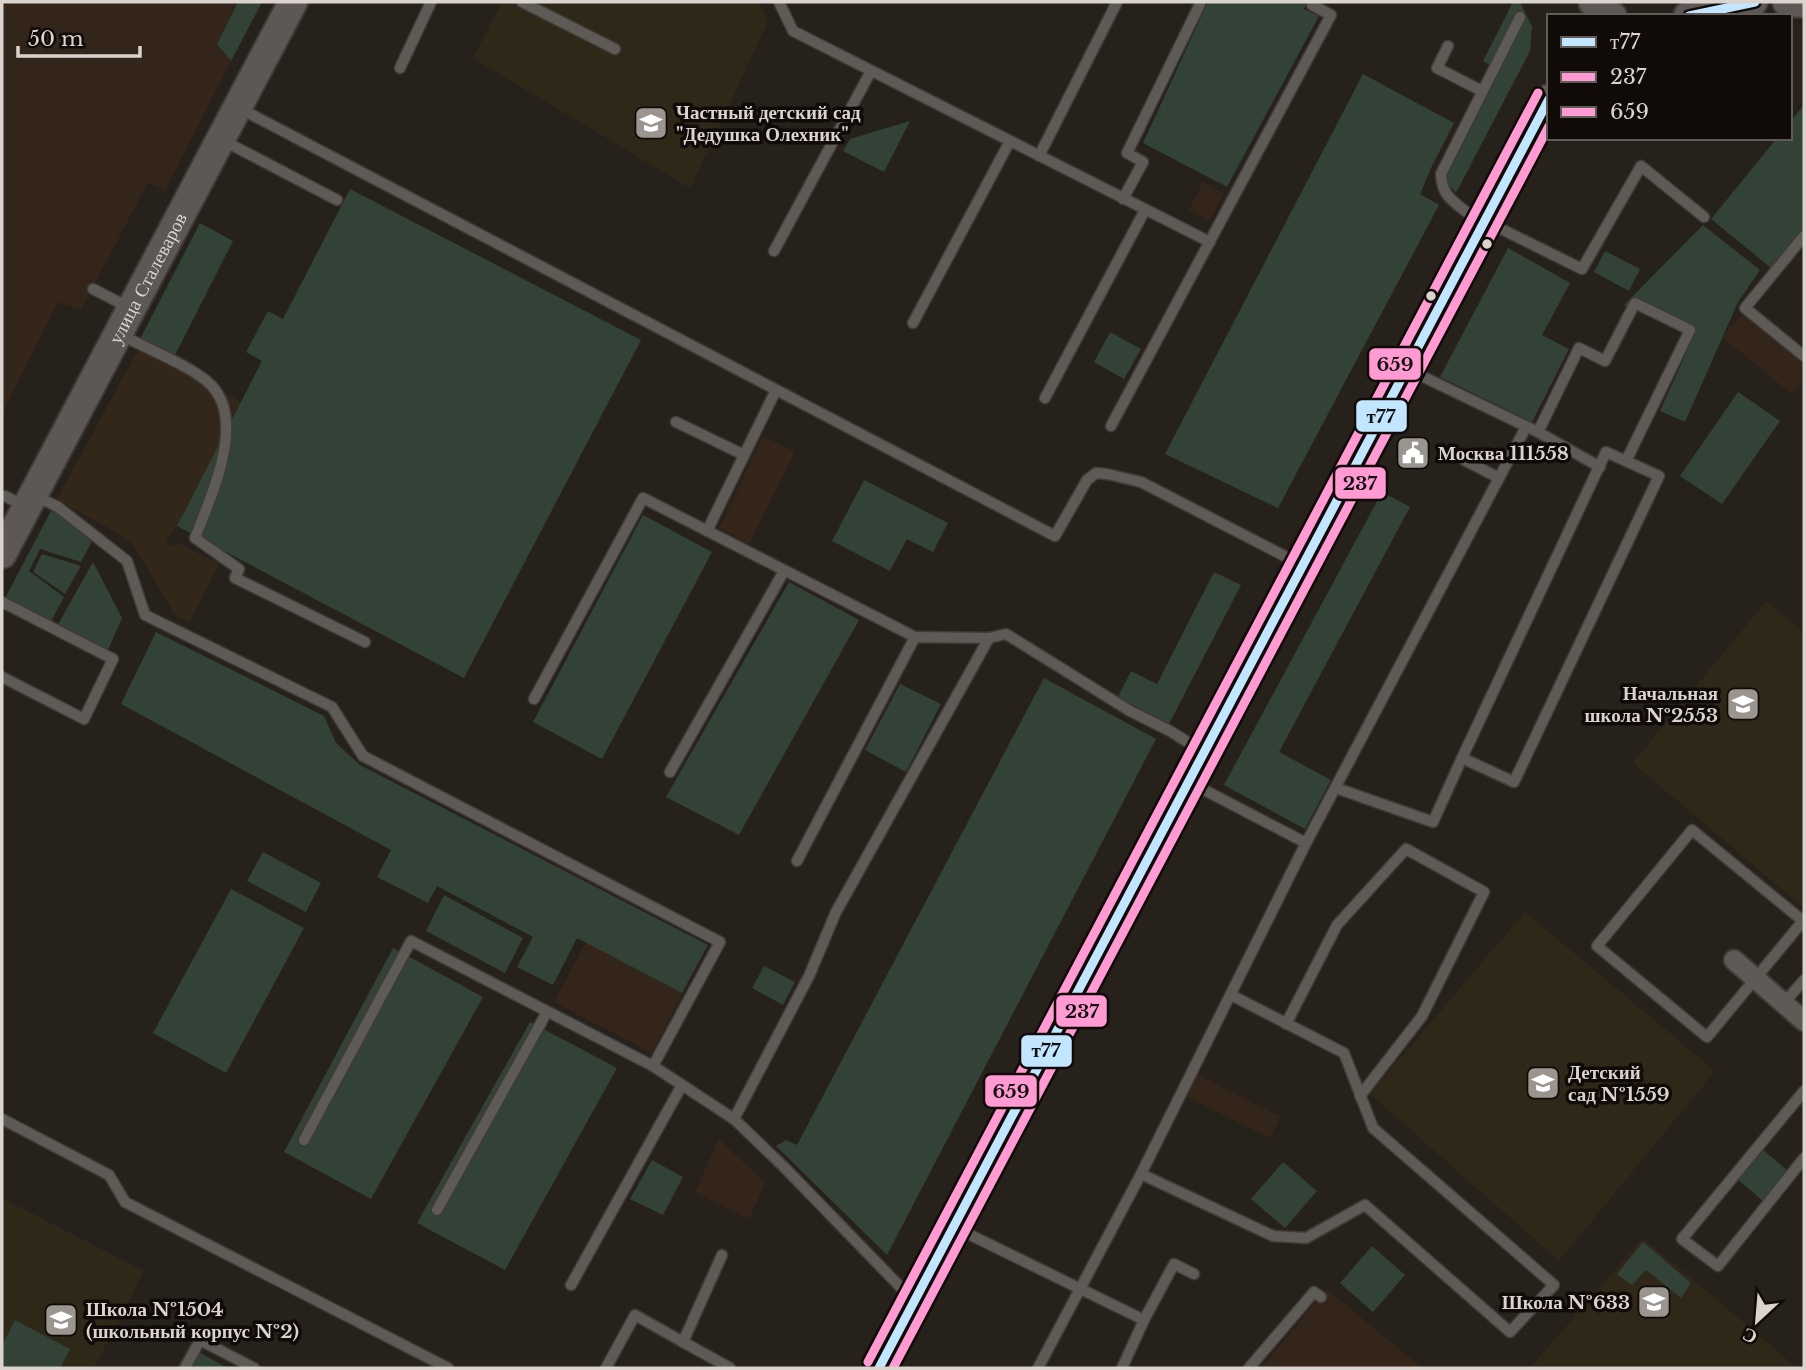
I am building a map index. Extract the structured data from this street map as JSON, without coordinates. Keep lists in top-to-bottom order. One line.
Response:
{"streets":{"street":["улица Сталеваров"]},"places":{"school or university":["Частный детский сад \"Дедушка Олехник\"","Начальная школа №2553","Детский сад №1559","Школа №633","Школа №1504 (школьный корпус №2)"],"public building":["Москва 111558"]},"lines":["transit line т77","transit line 659","transit line 237"],"legend":["т77","237","659"],"scale_bar":"50 m","north":"bottom left"}
